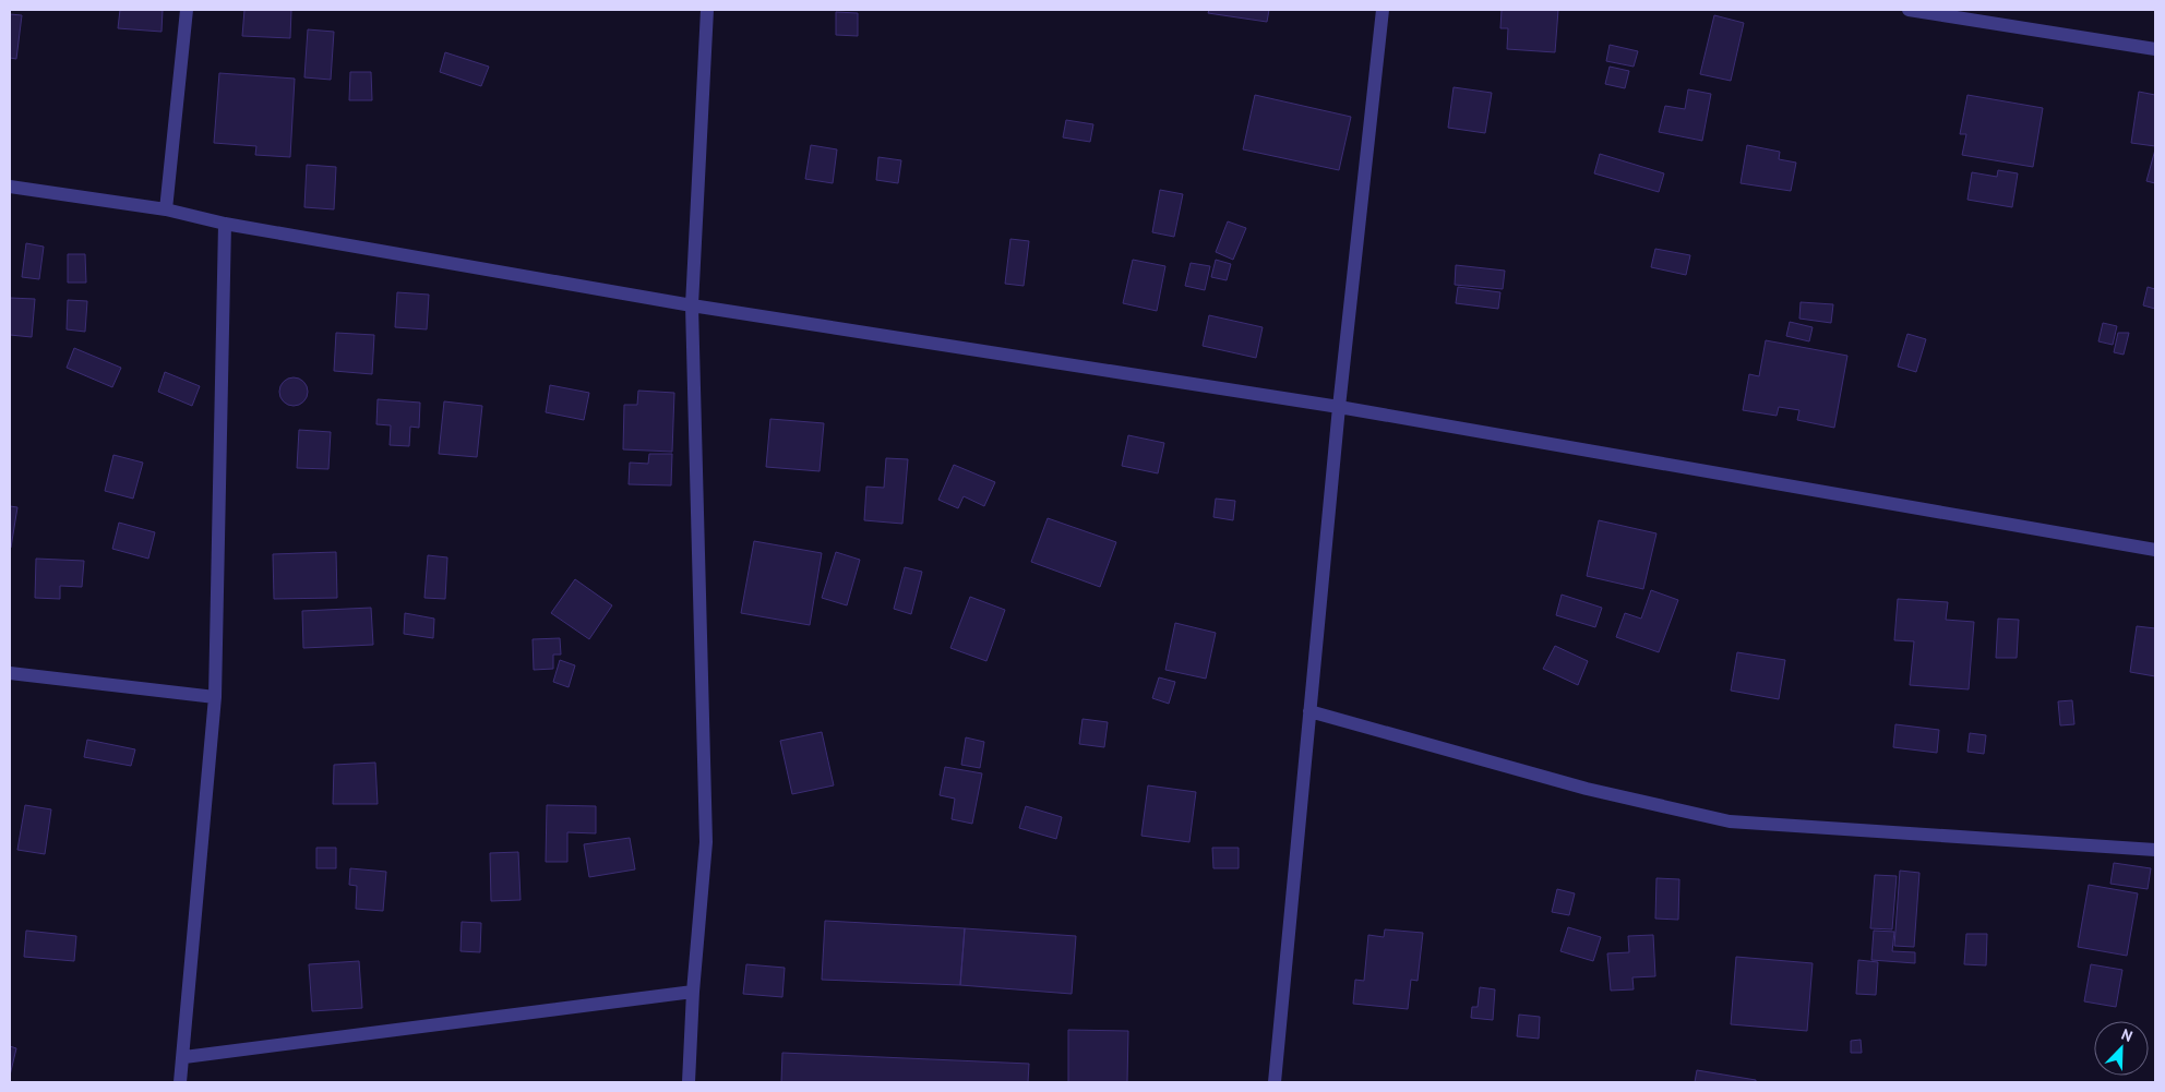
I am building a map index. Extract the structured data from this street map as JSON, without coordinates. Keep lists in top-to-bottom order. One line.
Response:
{"north":"top right"}
